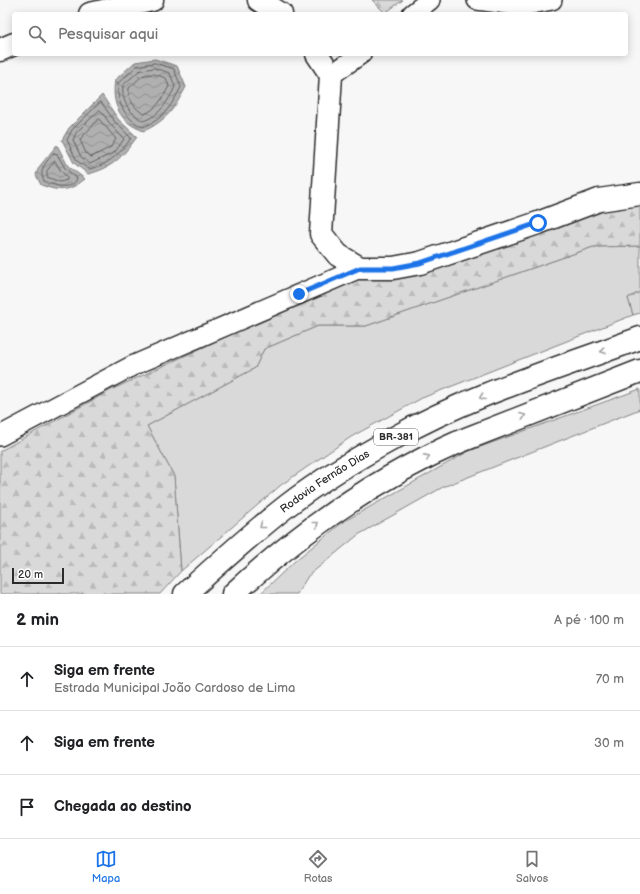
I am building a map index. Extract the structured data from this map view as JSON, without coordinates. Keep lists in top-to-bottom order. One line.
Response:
{"streets":{"main road":["BR-381","Rodovia Fernão Dias"]},"scale_bar":"20 m","page":{"search":"Pesquisar aqui","scale":"20 m","heading":["2 min","A pé · 100 m"],"list":[["Siga em frente","Estrada Municipal João Cardoso de Lima","70 m"],["Siga em frente","30 m"],"Chegada ao destino"],"nav":["Mapa","Rotas","Salvos"]}}
